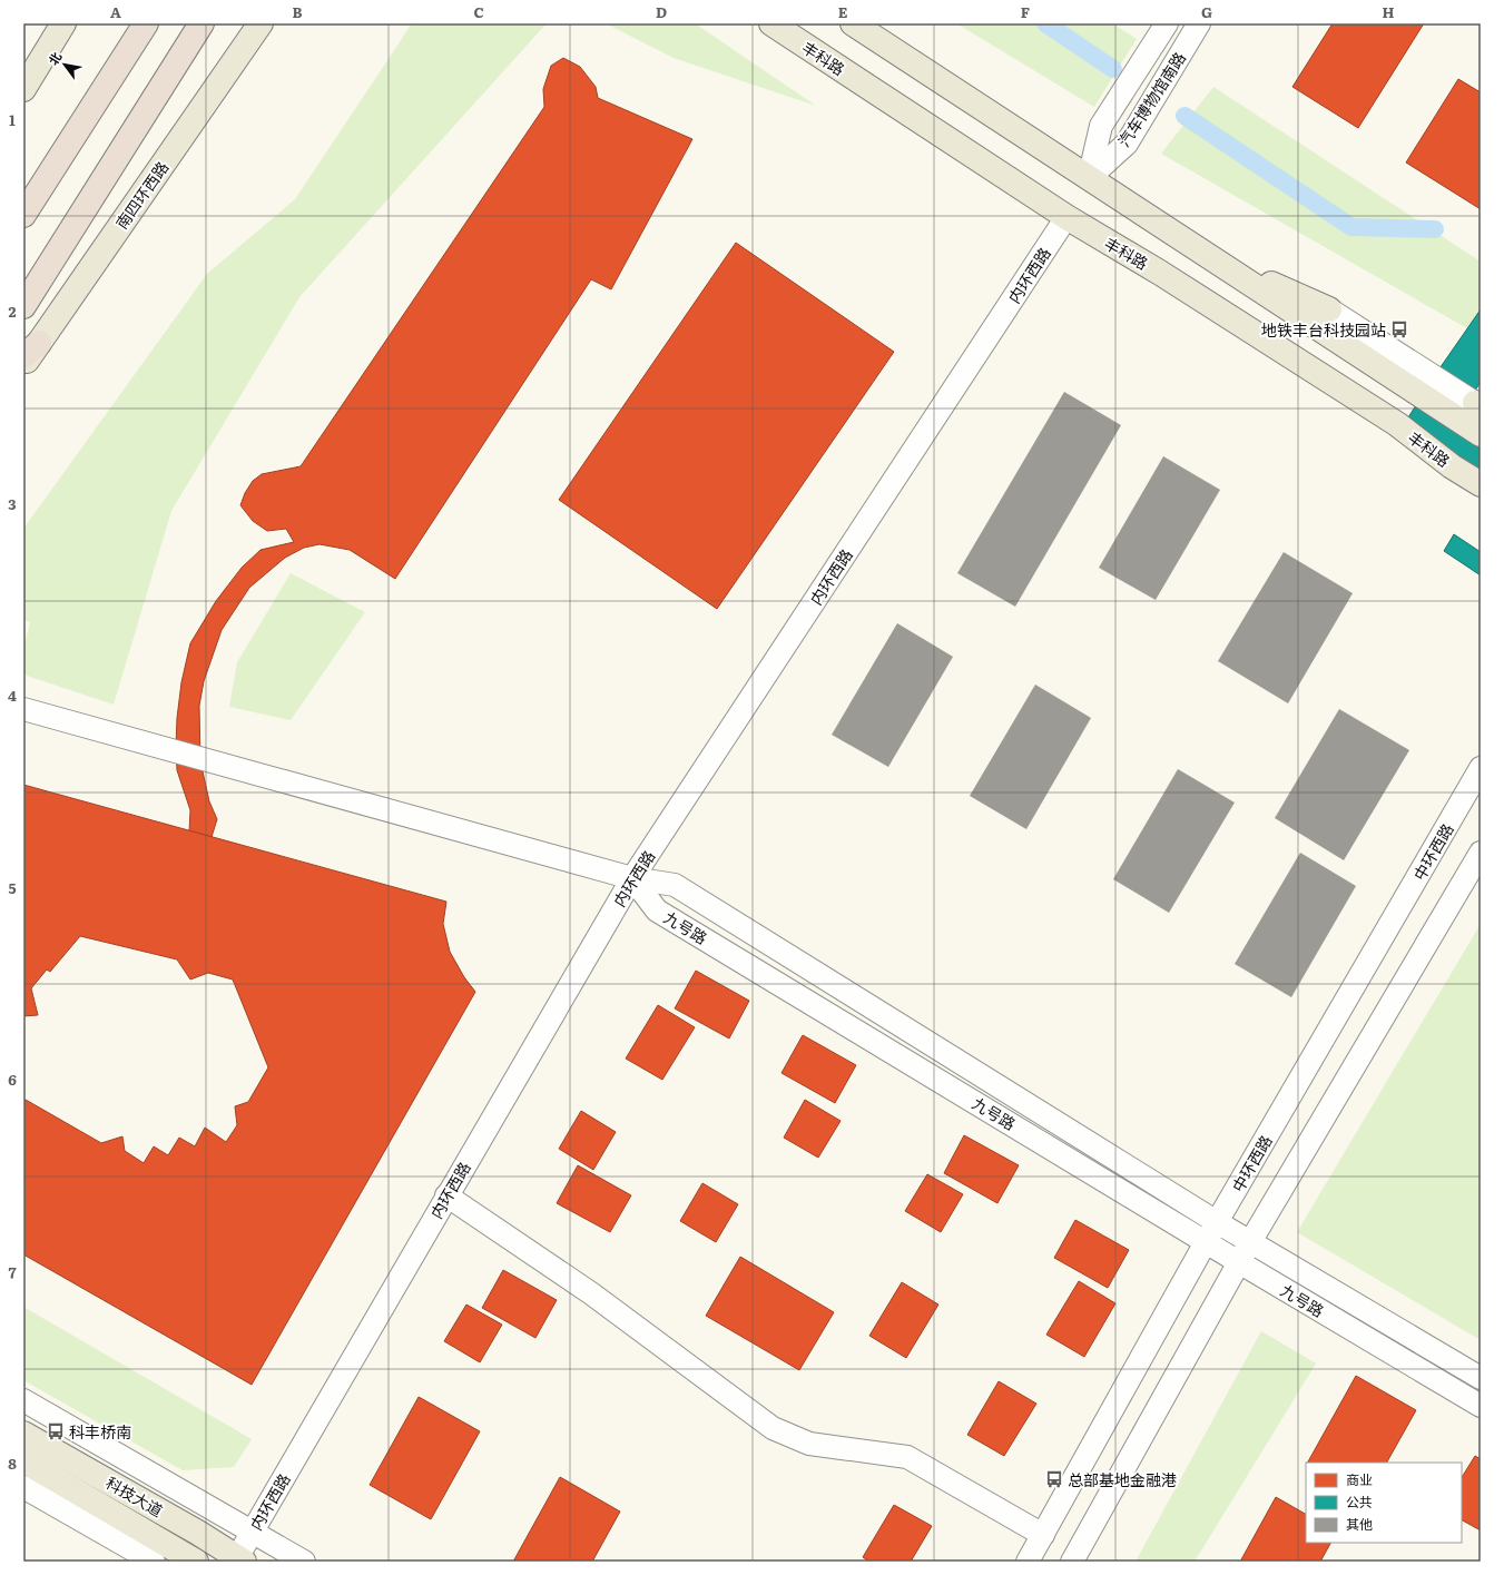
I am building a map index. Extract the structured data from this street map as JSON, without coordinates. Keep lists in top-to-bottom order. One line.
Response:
{"streets":{"main road":["丰科路","南四环西路","科技大道"],"street":["汽车博物馆南路","内环西路","中环西路","九号路"]},"crossings":[["丰科路","内环西路"],["内环西路","九号路"],["内环西路","科技大道"],["中环西路","九号路"]],"places":{"bus stop":["地铁丰台科技园站","科丰桥南","总部基地金融港"]},"legend":["商业","公共","其他"],"north":"top left","grid":{"columns":["A","B","C","D","E","F","G","H"],"rows":["1","2","3","4","5","6","7","8"]}}
